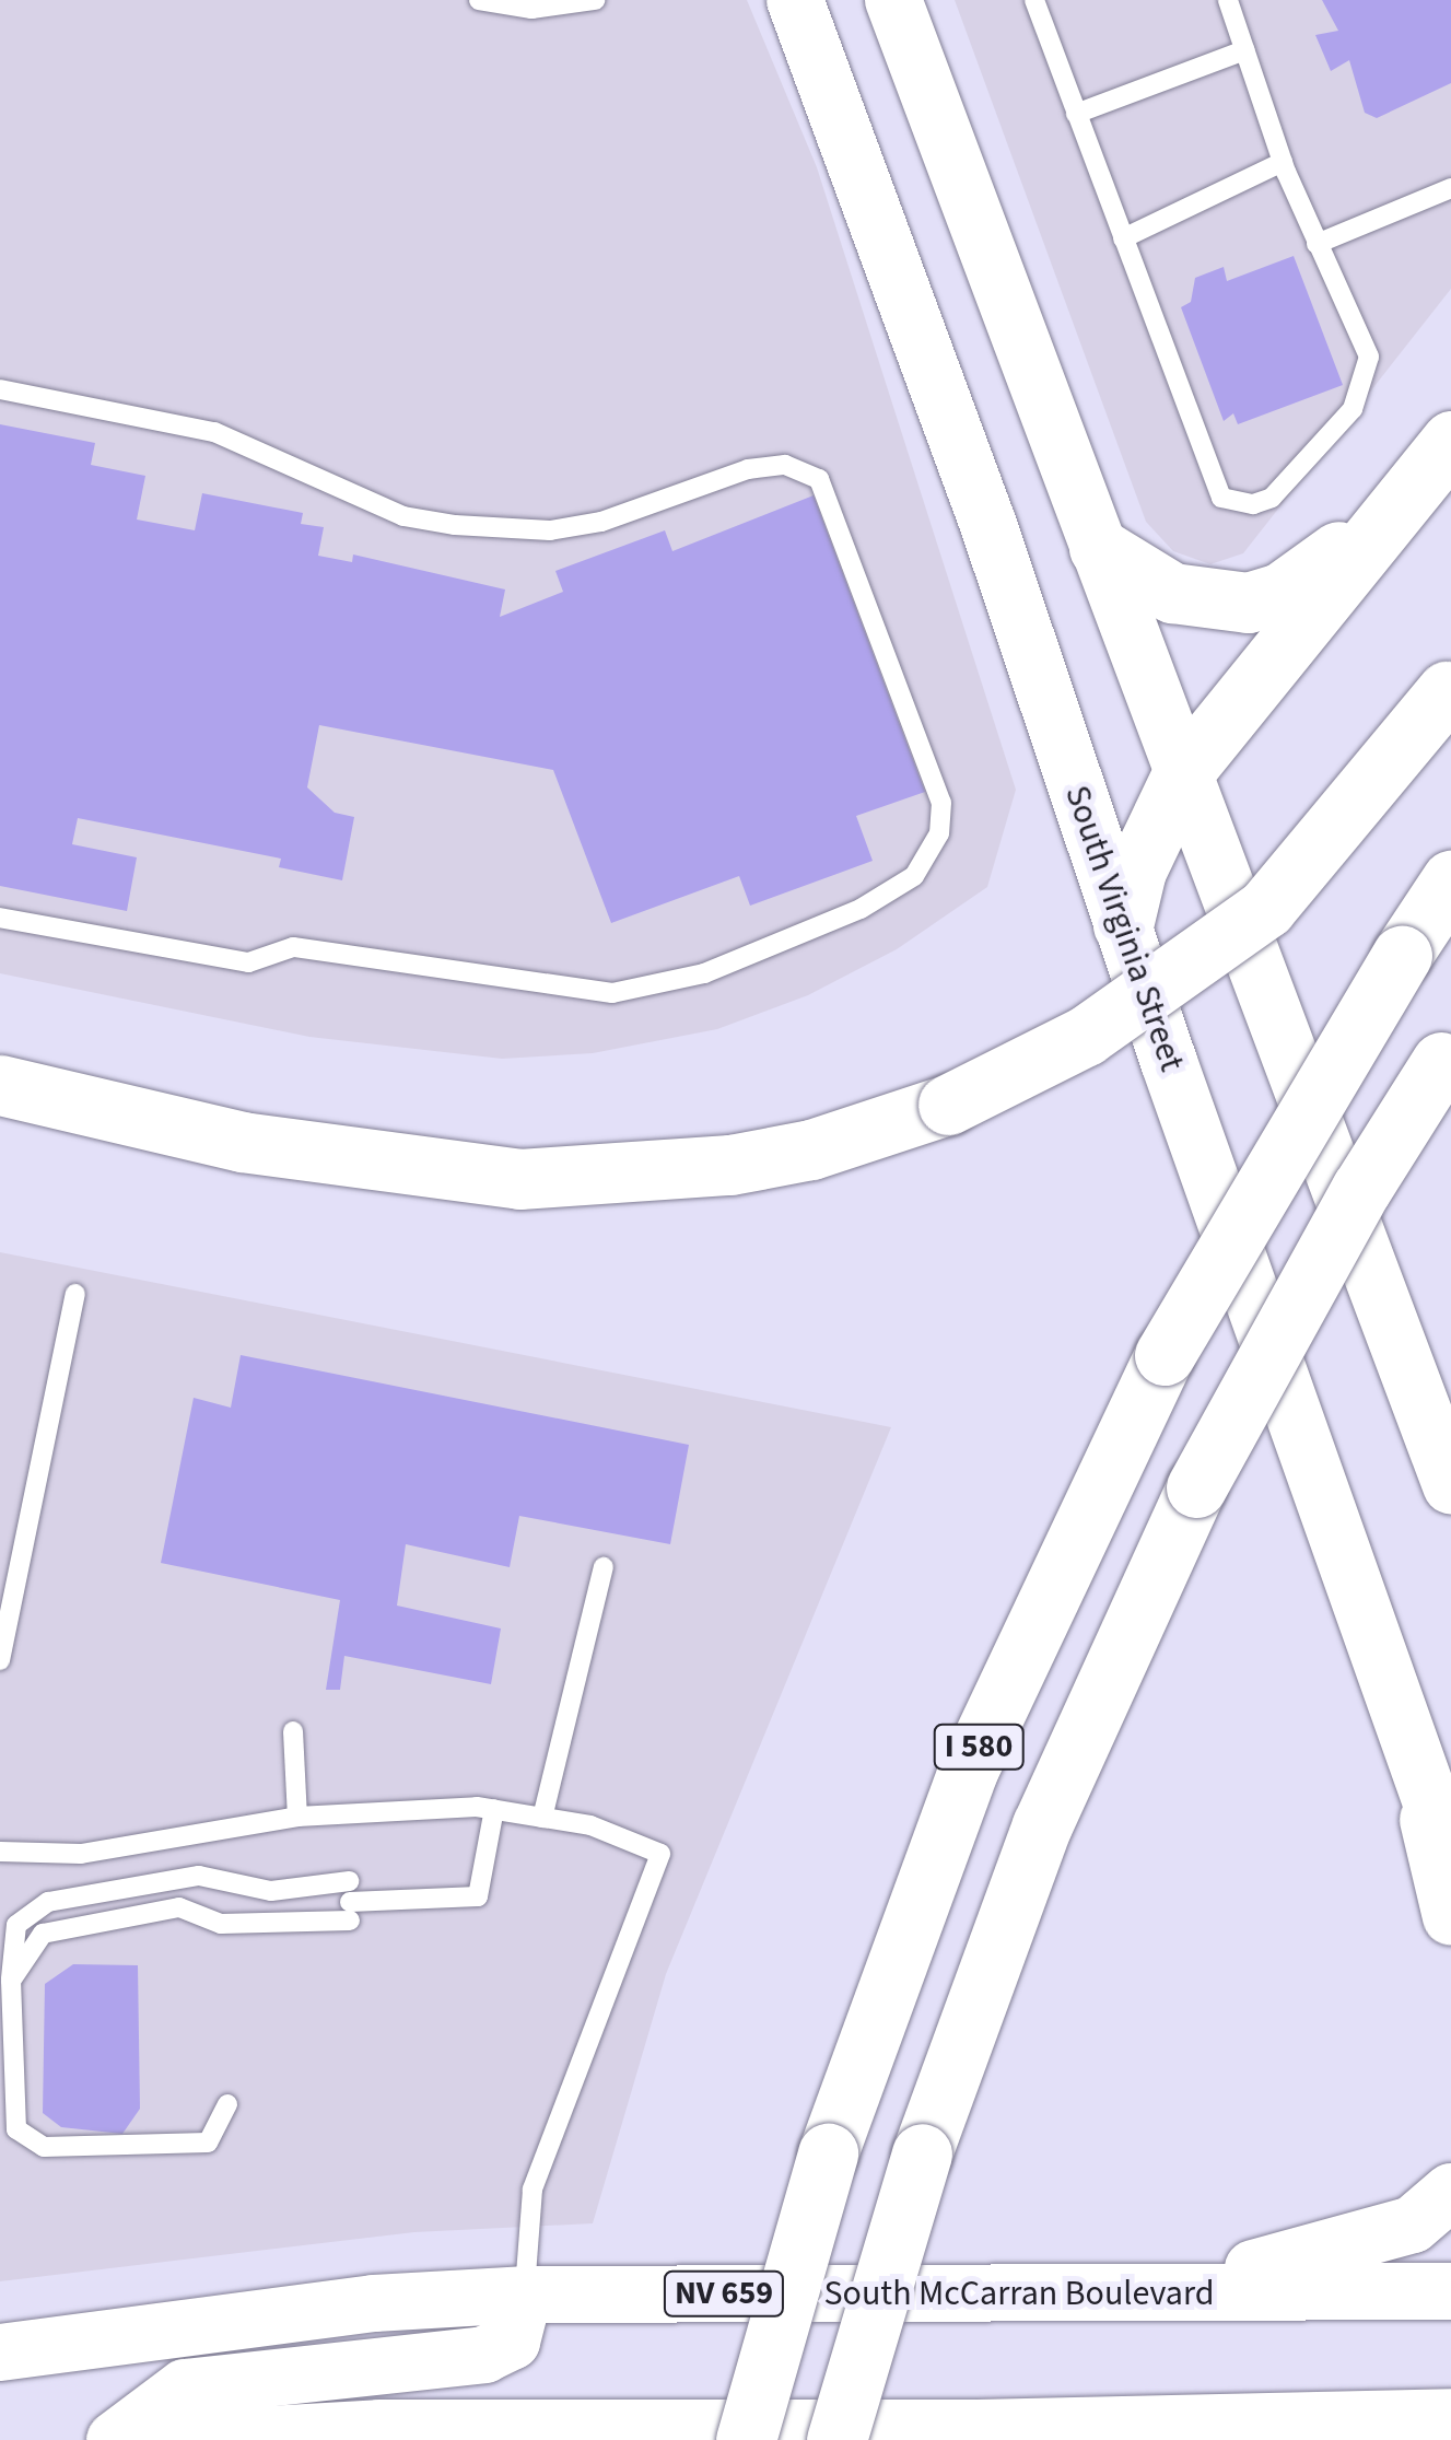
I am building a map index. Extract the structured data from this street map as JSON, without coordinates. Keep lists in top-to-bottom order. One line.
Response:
{"streets":{"highway":["I 580"],"main road":["South Virginia Street","NV 659","South McCarran Boulevard"]}}
